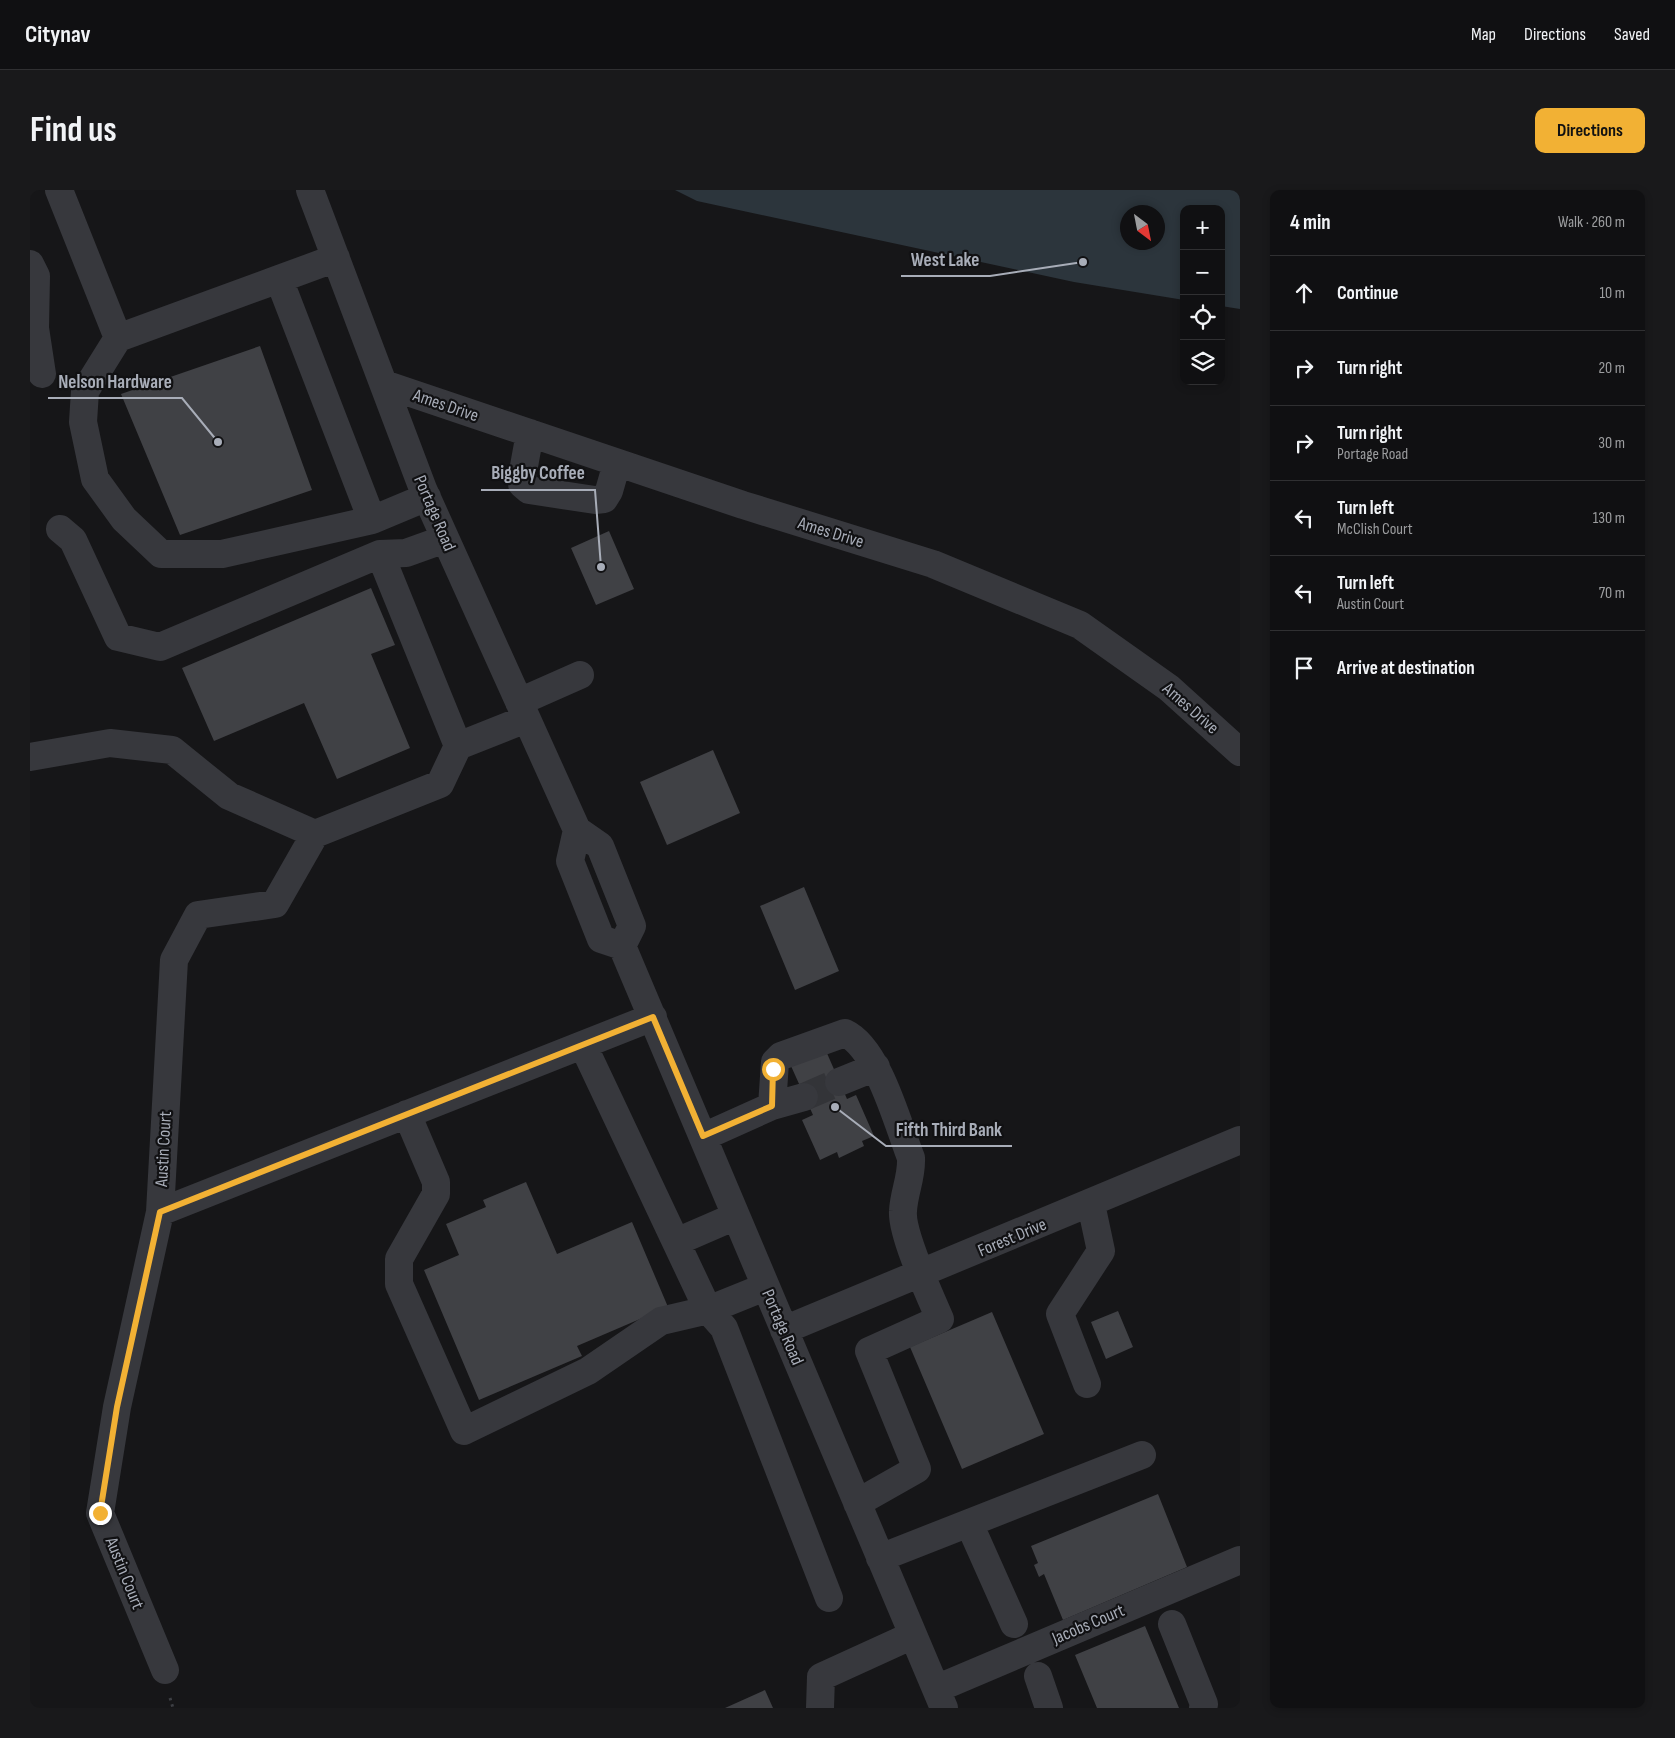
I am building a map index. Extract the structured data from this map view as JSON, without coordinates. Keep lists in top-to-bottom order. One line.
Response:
{"streets":{"street":["Ames Drive","Portage Road","Austin Court","Forest Drive","Jacobs Court"]},"crossings":[["Ames Drive","Portage Road"],["Portage Road","Forest Drive"],["Portage Road","Jacobs Court"]],"places":["West Lake","Nelson Hardware","Biggby Coffee","Fifth Third Bank"],"north":"bottom right","page":{"header":"Citynav","nav":["Map","Directions","Saved"],"buttons":"Directions","title":"Find us","heading":["4 min","Walk · 260 m"],"map_buttons":["+","−"],"list":[["Continue","10 m"],["Turn right","20 m"],["Turn right","Portage Road","30 m"],["Turn left","McClish Court","130 m"],["Turn left","Austin Court","70 m"],"Arrive at destination"]}}
